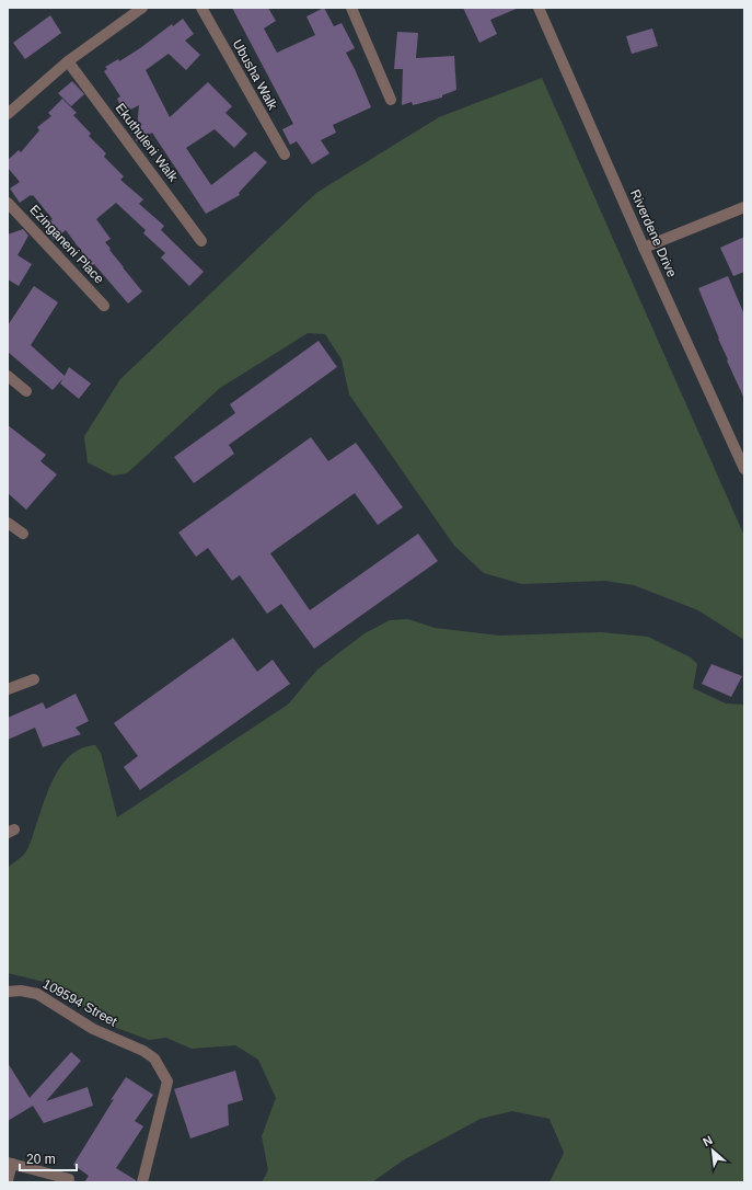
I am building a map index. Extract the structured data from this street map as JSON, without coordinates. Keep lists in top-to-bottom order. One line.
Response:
{"streets":{"street":["Ubusha Walk","Ekuthuleni Walk","Riverdene Drive","Ezinganeni Place","109594 Street"]},"scale_bar":"20 m","north":"top left"}
